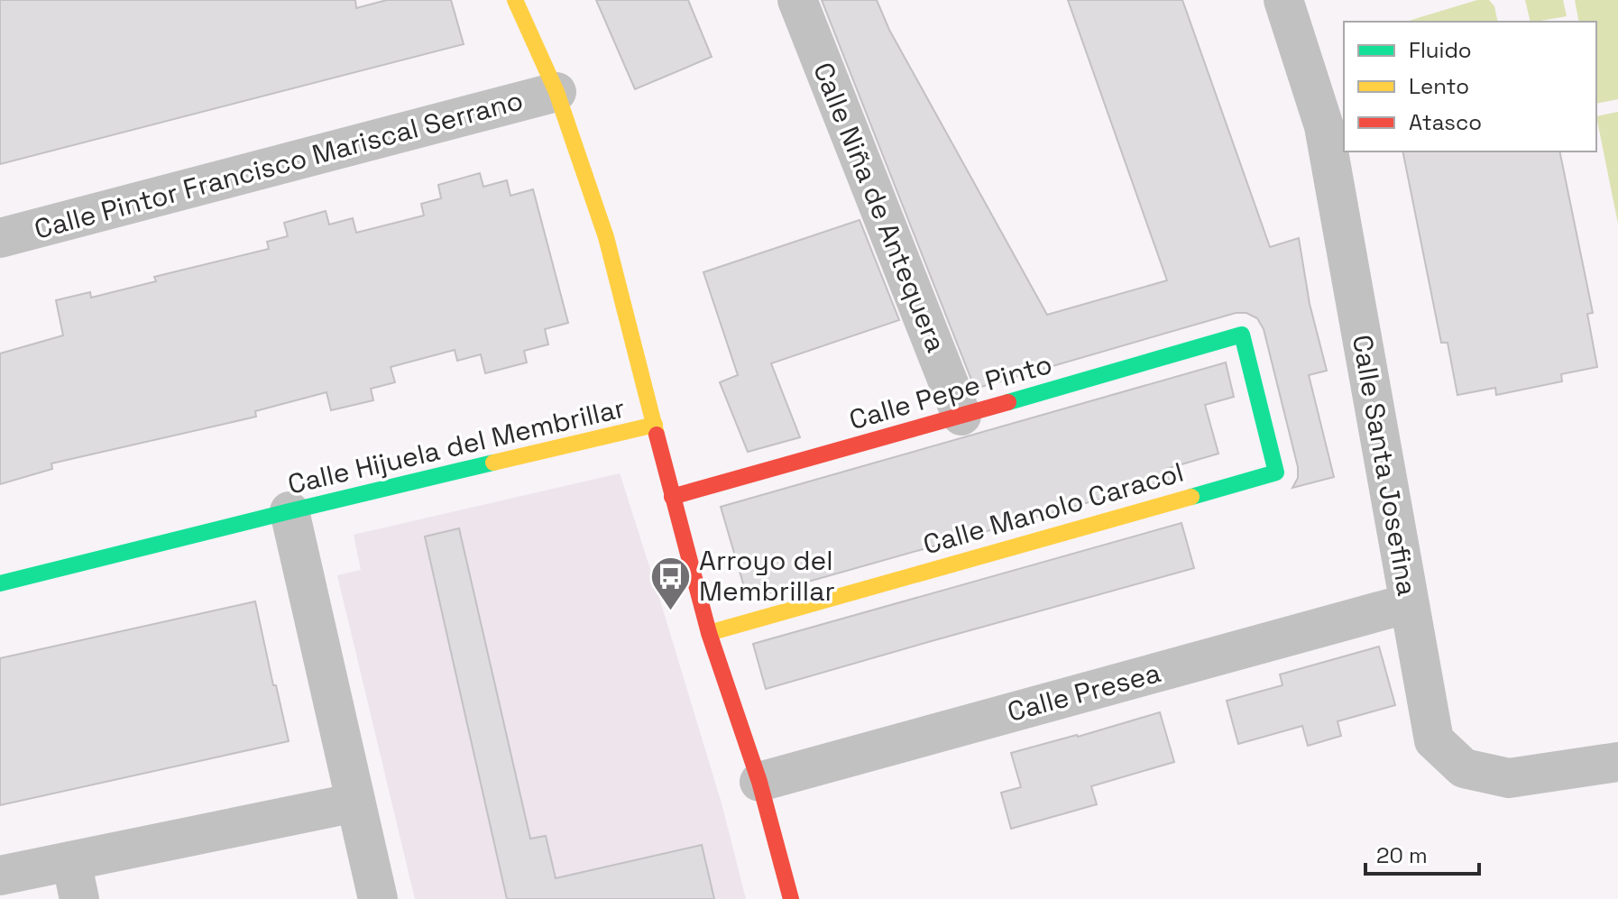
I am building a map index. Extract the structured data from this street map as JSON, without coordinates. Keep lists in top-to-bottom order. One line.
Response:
{"streets":{"street":["Calle Pintor Francisco Mariscal Serrano","Calle Niña de Antequera","Calle Pepe Pinto","Calle Hijuela del Membrillar","Calle Santa Josefina","Calle Manolo Caracol","Calle Presea"]},"crossings":[["Calle Niña de Antequera","Calle Pepe Pinto"],["Calle Pepe Pinto","Calle Hijuela del Membrillar"],["Calle Pepe Pinto","Calle Manolo Caracol"],["Calle Hijuela del Membrillar","Calle Manolo Caracol"],["Calle Hijuela del Membrillar","Calle Presea"],["Calle Santa Josefina","Calle Presea"]],"places":{"bus stop":["Arroyo del Membrillar"]},"legend":["Fluido","Lento","Atasco"],"scale_bar":"20 m"}
